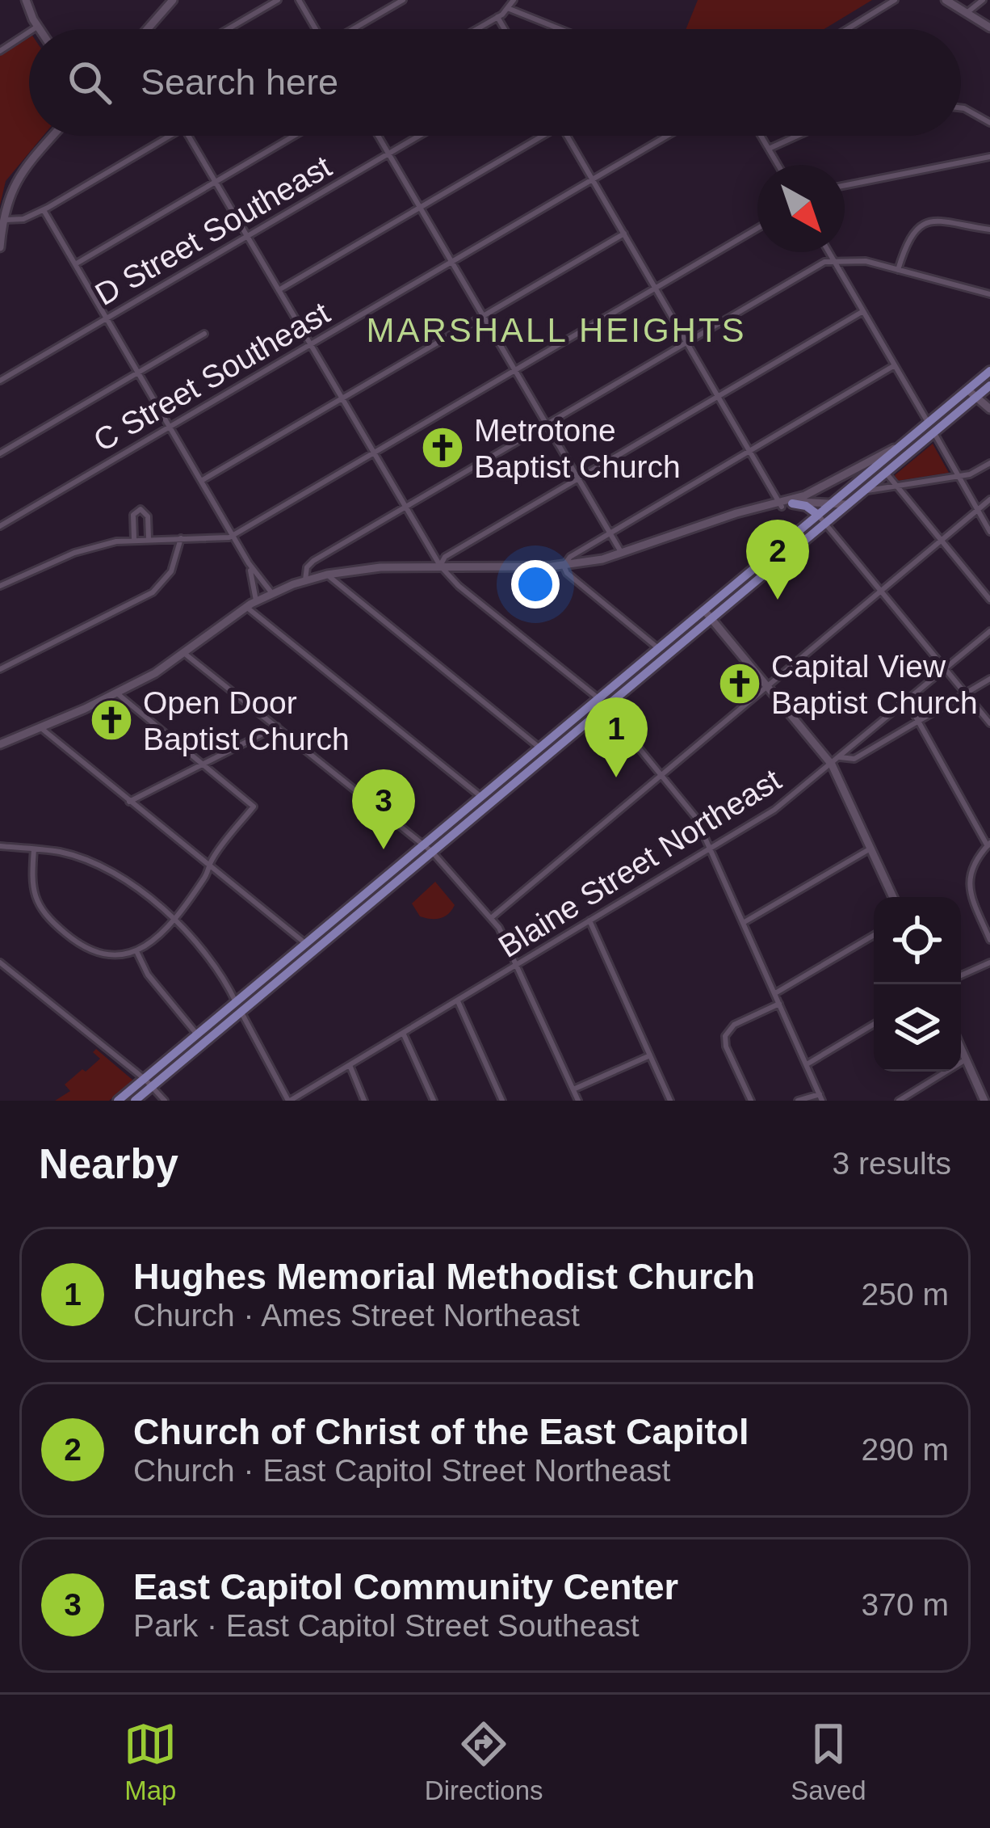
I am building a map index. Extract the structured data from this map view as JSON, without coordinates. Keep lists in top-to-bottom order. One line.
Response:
{"streets":{"street":["D Street Southeast","C Street Southeast","Blaine Street Northeast"]},"districts":["MARSHALL HEIGHTS"],"places":{"church":["Metrotone Baptist Church","Capital View Baptist Church","Open Door Baptist Church"]},"north":"bottom right","page":{"search":"Search here","pins":["2","1","3"],"heading":["Nearby","3 results"],"list":[{"mark":"1","name":"Hughes Memorial Methodist Church","note":"Church · Ames Street Northeast","value":"250 m"},{"mark":"2","name":"Church of Christ of the East Capitol","note":"Church · East Capitol Street Northeast","value":"290 m"},{"mark":"3","name":"East Capitol Community Center","note":"Park · East Capitol Street Southeast","value":"370 m"}],"nav":["Map","Directions","Saved"]}}
